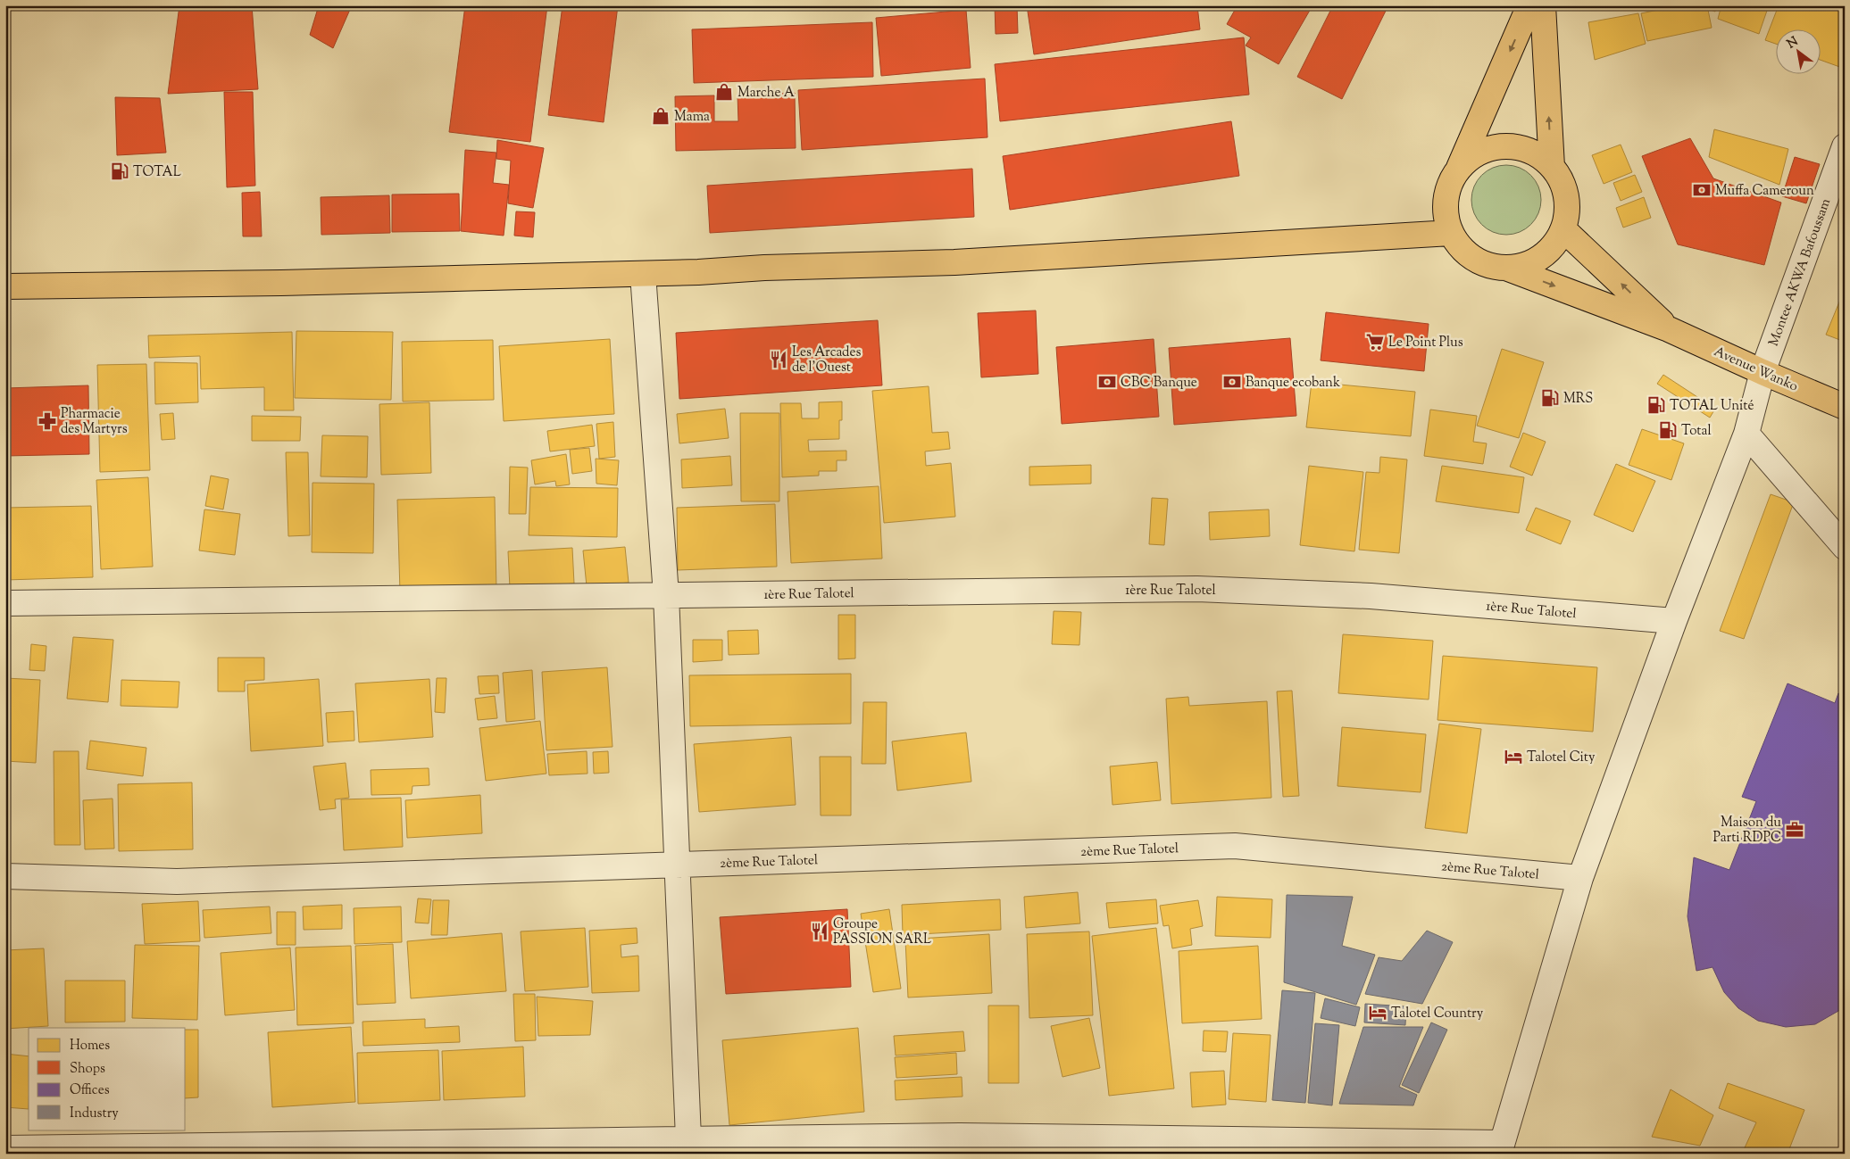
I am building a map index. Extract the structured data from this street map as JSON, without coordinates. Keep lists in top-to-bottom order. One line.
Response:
{"streets":{"highway":["Avenue Wanko"],"street":["Montee AKWA Bafoussam","1ère Rue Talotel","2ème Rue Talotel"]},"crossings":[["Montee AKWA Bafoussam","Avenue Wanko"],["Montee AKWA Bafoussam","1ère Rue Talotel"],["Montee AKWA Bafoussam","2ème Rue Talotel"]],"places":{"shop":["Marche A","Mama"],"fuel station":["TOTAL","MRS","TOTAL Unité","Total"],"bank":["Muffa Cameroun","CBC Banque","Banque ecobank"],"supermarket":["Le Point Plus"],"restaurant":["Les Arcades de l'Ouest","Groupe PASSION SARL"],"pharmacy":["Pharmacie des Martyrs"],"hotel":["Talotel City","Talotel Country"],"office":["Maison du Parti RDPC"]},"legend":["Homes","Shops","Offices","Industry"],"north":"top left"}
